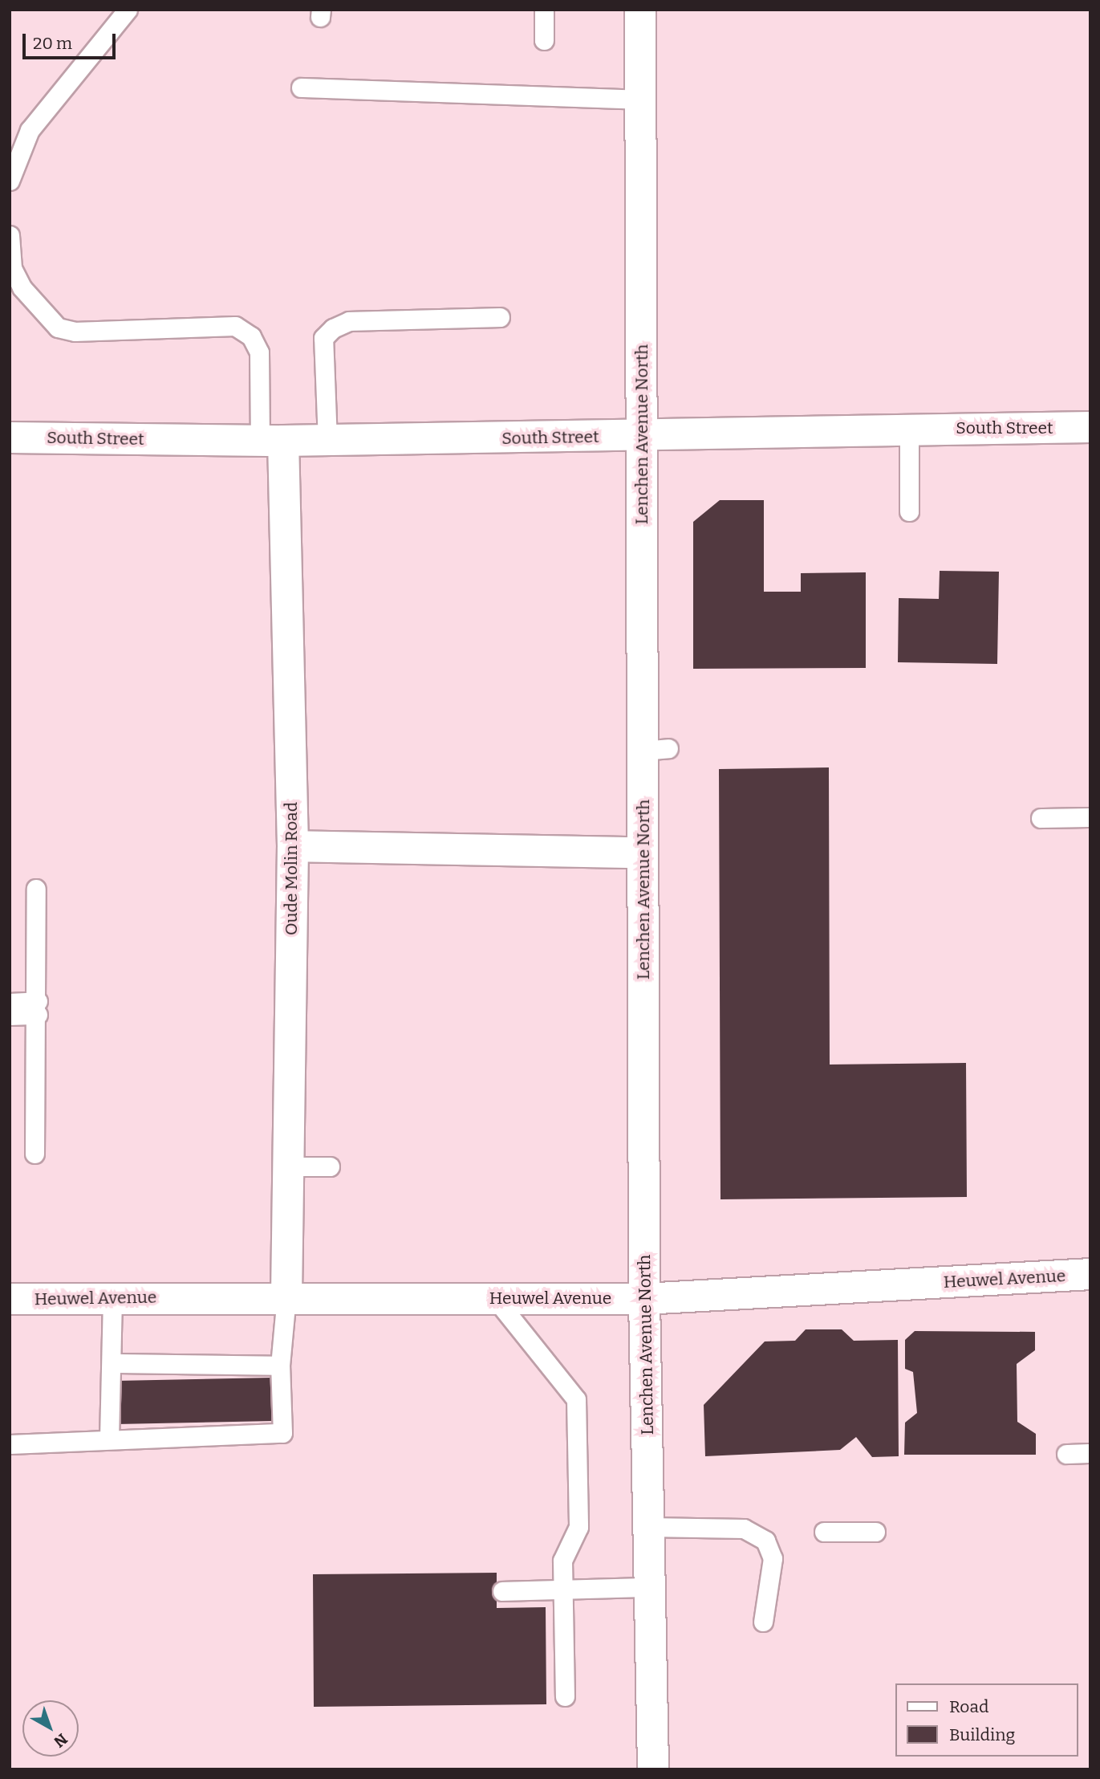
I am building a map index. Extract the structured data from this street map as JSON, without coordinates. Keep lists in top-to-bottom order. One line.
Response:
{"streets":{"street":["South Street","Lenchen Avenue North","Oude Molin Road","Heuwel Avenue"]},"crossings":[["South Street","Lenchen Avenue North"],["South Street","Oude Molin Road"],["Lenchen Avenue North","Heuwel Avenue"],["Oude Molin Road","Heuwel Avenue"]],"legend":["Road","Building"],"scale_bar":"20 m","north":"bottom right"}
